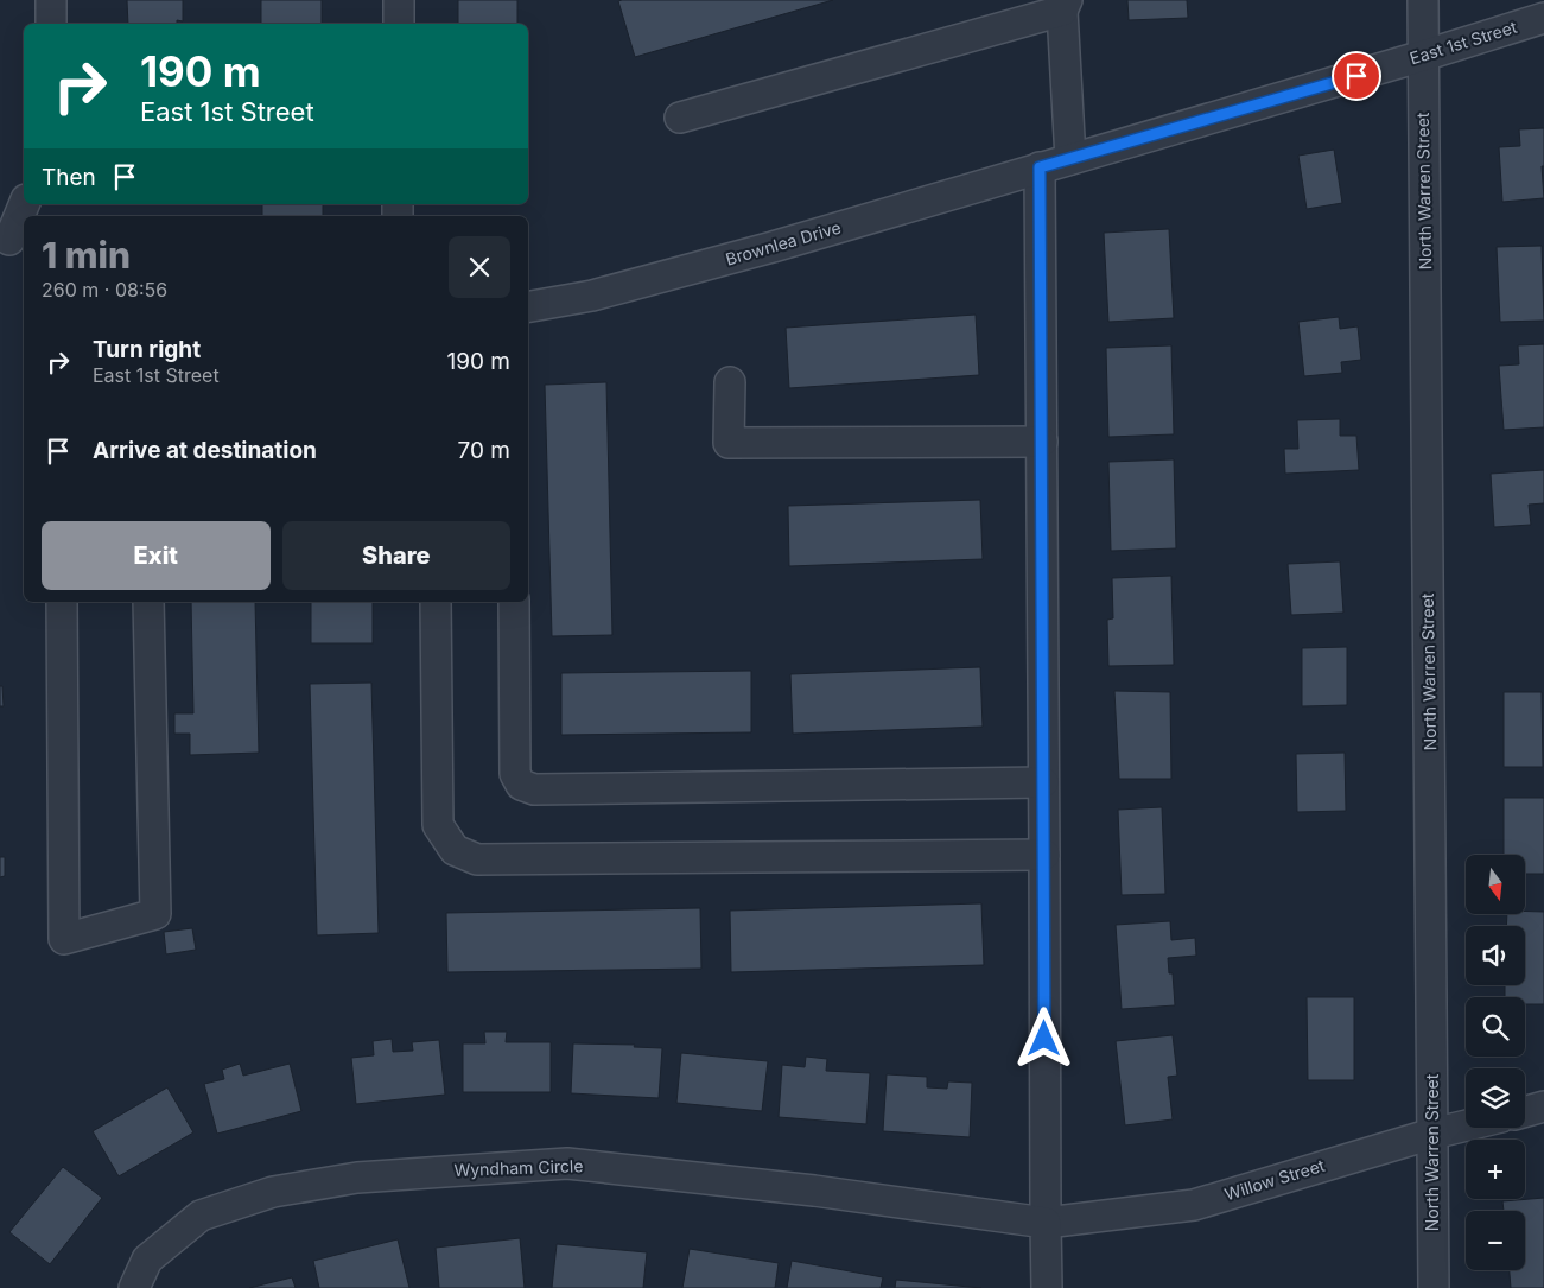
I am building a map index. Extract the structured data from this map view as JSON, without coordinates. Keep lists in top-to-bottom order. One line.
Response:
{"streets":{"street":["East 1st Street","North Warren Street","Brownlea Drive","Wyndham Circle","Willow Street"]},"crossings":[["East 1st Street","North Warren Street"],["East 1st Street","Brownlea Drive"],["North Warren Street","Willow Street"],["Wyndham Circle","Willow Street"]],"north":"bottom","page":{"turn":["190 m","East 1st Street"],"then":"Then","heading":["1 min","260 m · 08:56"],"list":[{"name":"Turn right","note":"East 1st Street","value":"190 m"},{"name":"Arrive at destination","value":"70 m"}],"buttons":["Exit","Share"],"map_buttons":["+","−"]}}
